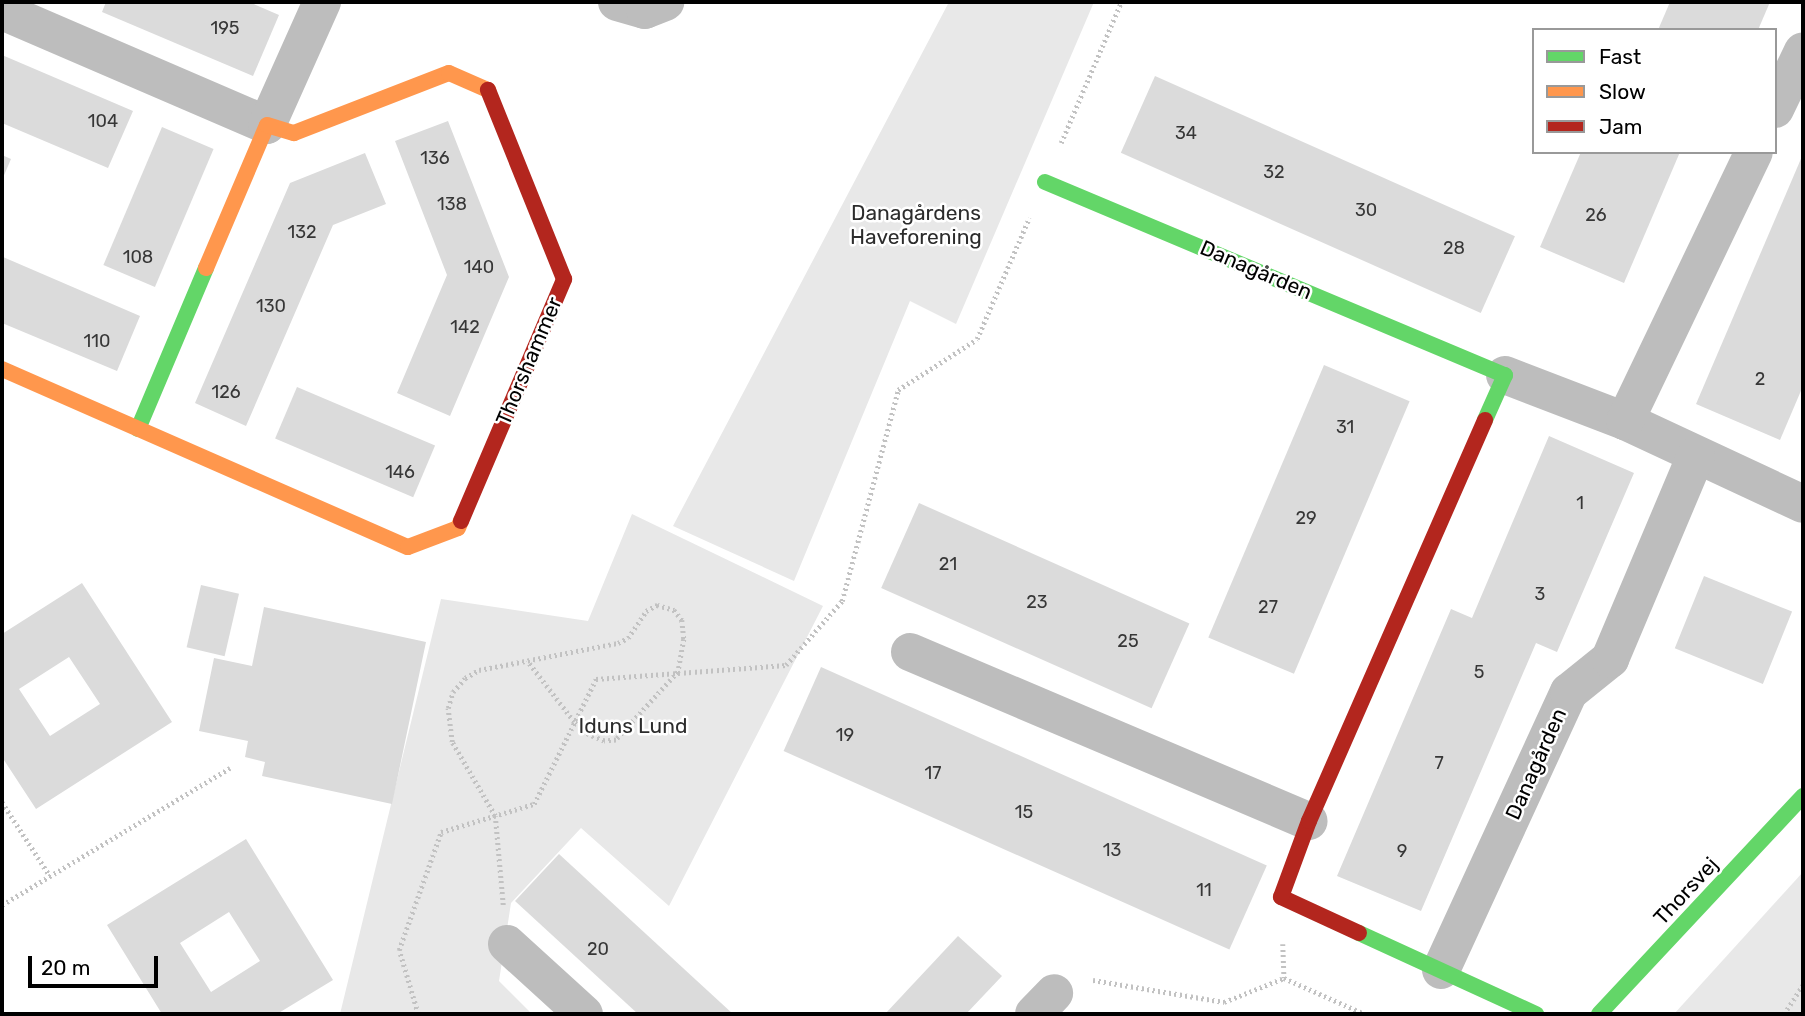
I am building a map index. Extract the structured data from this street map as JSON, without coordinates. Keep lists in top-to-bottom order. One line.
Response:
{"streets":{"street":["Danagården","Thorshammer","Thorsvej"]},"parks":["Danagårdens Haveforening","Iduns Lund"],"house_numbers":["195","104","34","136","32","138","30","26","132","28","108","140","130","142","110","2","126","31","146","1","29","21","3","23","27","25","5","19","7","17","15","13","9","11","20"],"legend":["Fast","Slow","Jam"],"scale_bar":"20 m"}
